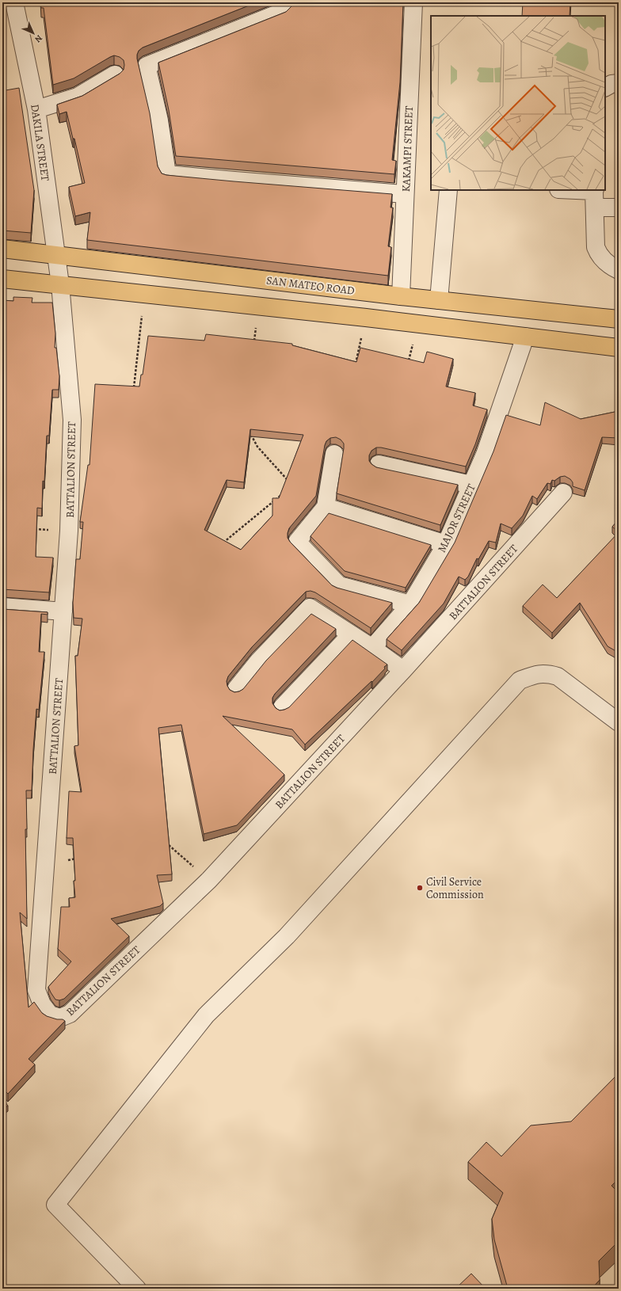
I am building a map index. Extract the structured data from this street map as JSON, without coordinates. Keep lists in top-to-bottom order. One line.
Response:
{"streets":{"main road":["SAN MATEO ROAD"],"street":["DAKILA STREET","KAKAMPI STREET","BATTALION STREET","MAJOR STREET"]},"crossings":[["DAKILA STREET","SAN MATEO ROAD"],["DAKILA STREET","BATTALION STREET"],["KAKAMPI STREET","SAN MATEO ROAD"]],"places":["Civil Service Commission"],"north":"bottom right"}
